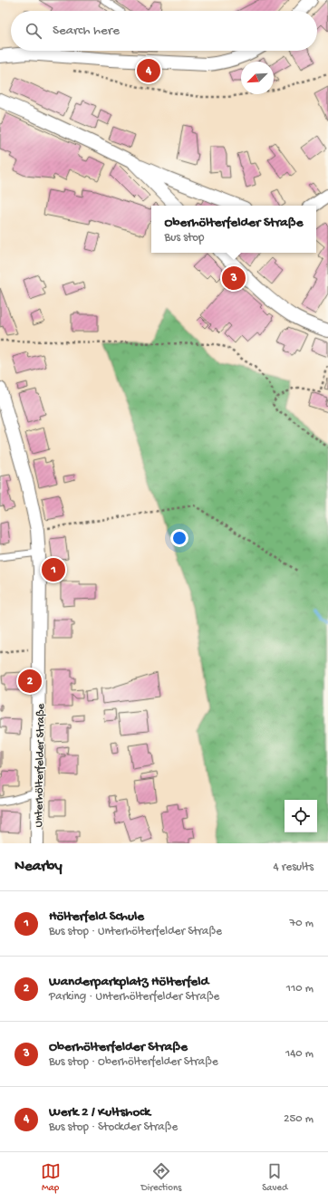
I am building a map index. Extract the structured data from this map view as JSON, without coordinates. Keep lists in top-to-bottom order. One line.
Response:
{"streets":{"street":["Unterhölterfelder Straße"]},"north":"bottom left","page":{"search":"Search here","pins":["4","3","1","2"],"popup":["Oberhölterfelder Straße","Bus stop"],"heading":["Nearby","4 results"],"list":[{"mark":"1","name":"Hölterfeld Schule","note":"Bus stop · Unterhölterfelder Straße","value":"70 m"},{"mark":"2","name":"Wanderparkplatz Hölterfeld","note":"Parking · Unterhölterfelder Straße","value":"110 m"},{"mark":"3","name":"Oberhölterfelder Straße","note":"Bus stop · Oberhölterfelder Straße","value":"140 m"},{"mark":"4","name":"Werk 2 / Kultshock","note":"Bus stop · Stockder Straße","value":"250 m"}],"nav":["Map","Directions","Saved"]}}
